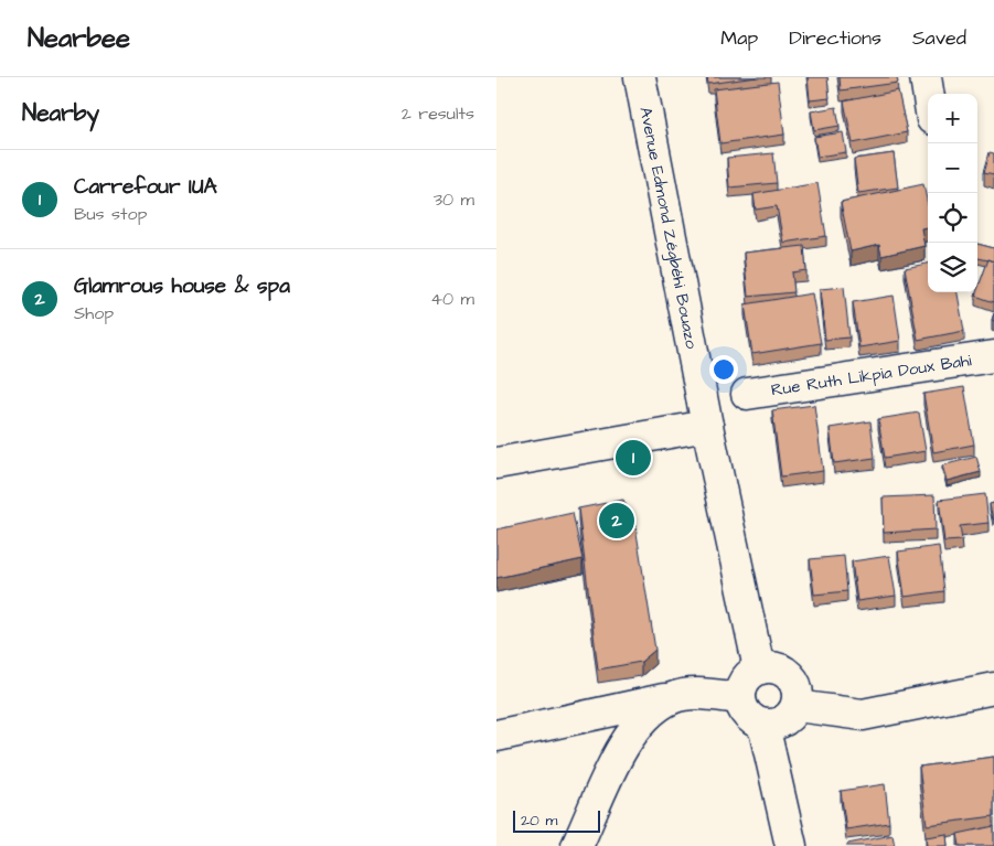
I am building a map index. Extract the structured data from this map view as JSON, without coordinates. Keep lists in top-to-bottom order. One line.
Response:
{"streets":{"street":["Avenue Edmond Zégbéhi Bouazo","Rue Ruth Likpia Doux Bahi"]},"scale_bar":"20 m","page":{"header":"Nearbee","nav":["Map","Directions","Saved"],"heading":["Nearby","2 results"],"map_buttons":["+","−"],"list":[{"mark":"1","name":"Carrefour IUA","note":"Bus stop","value":"30 m"},{"mark":"2","name":"Glamrous house & spa","note":"Shop","value":"40 m"}],"pins":["1","2"],"scale":"20 m"}}
